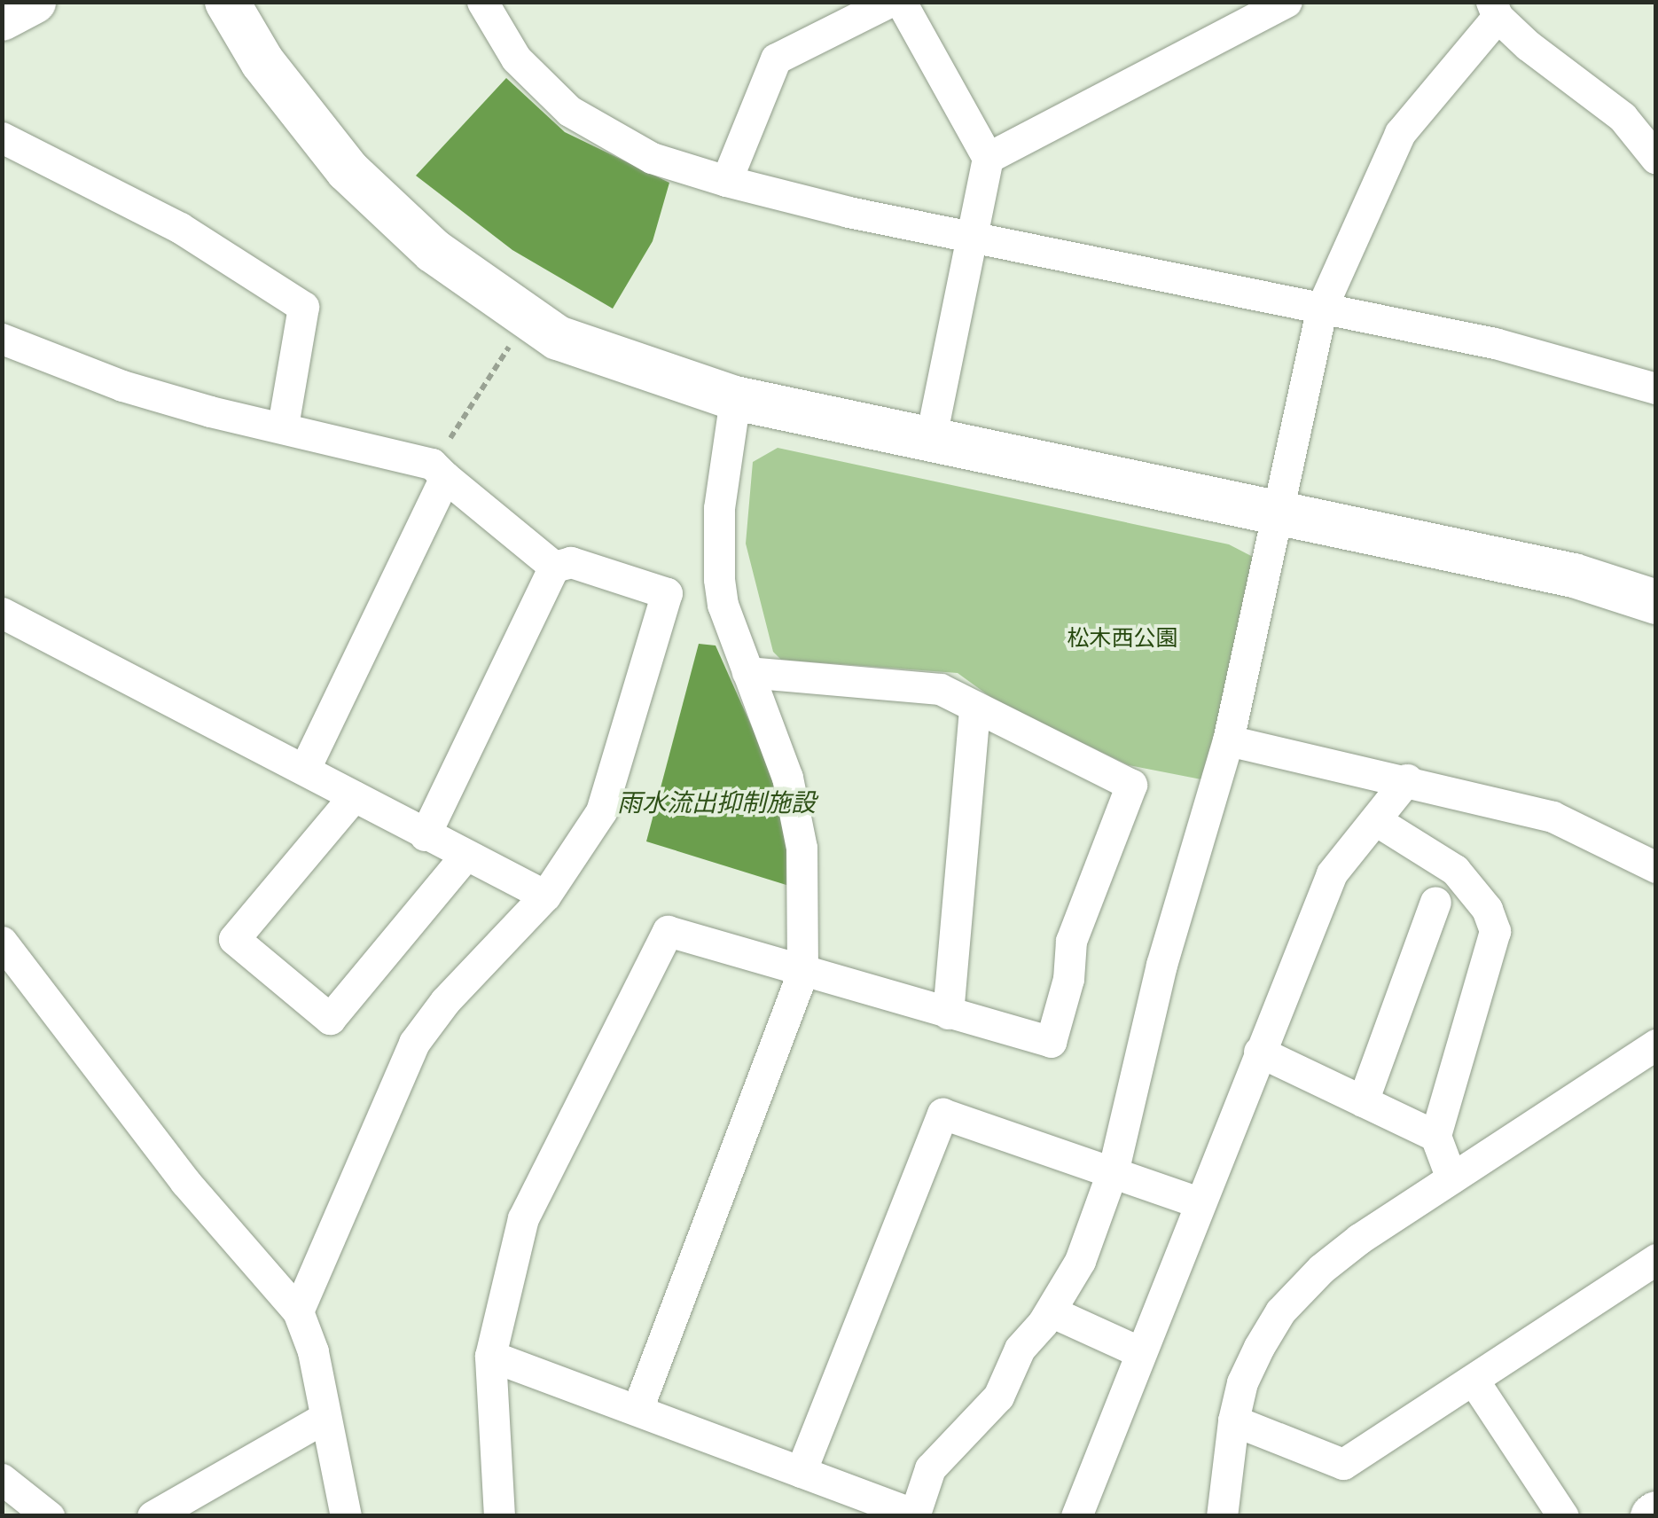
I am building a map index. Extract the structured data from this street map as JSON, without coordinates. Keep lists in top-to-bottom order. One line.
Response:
{"water":["雨水流出抑制施設"],"parks":["松木西公園"]}
